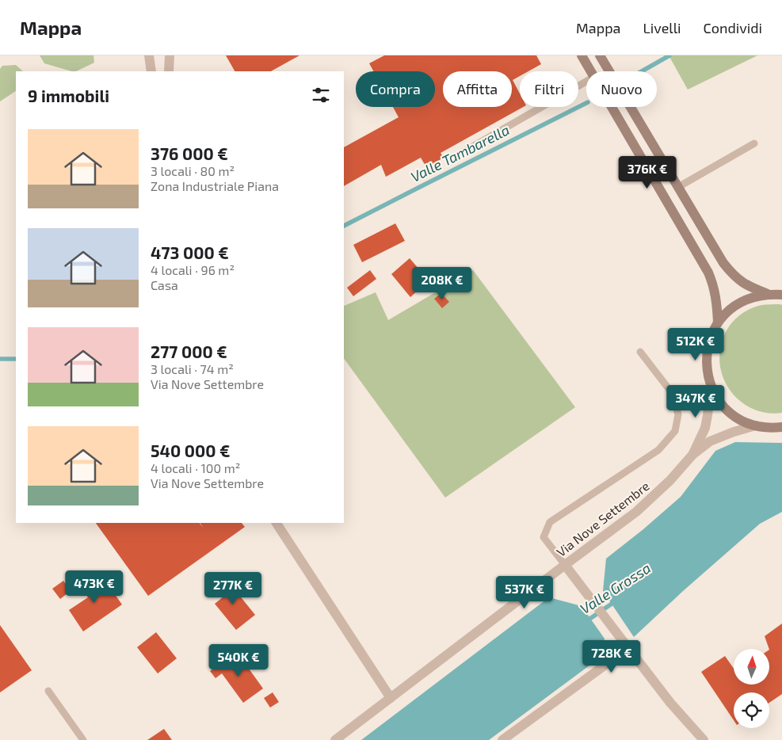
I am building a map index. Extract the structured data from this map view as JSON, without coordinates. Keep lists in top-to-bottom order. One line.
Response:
{"streets":{"street":["Via Nove Settembre"]},"water":["Valle Tambarella","Valle Grossa"],"north":"top","page":{"header":"Mappa","nav":["Mappa","Livelli","Condividi"],"chip":["Compra","Affitta","Filtri","Nuovo"],"heading":"9 immobili","list":[{"name":"376 000 €","note":"3 locali · 80 m² · Zona Industriale Piana"},{"name":"473 000 €","note":"4 locali · 96 m² · Casa"},{"name":"277 000 €","note":"3 locali · 74 m² · Via Nove Settembre"},{"name":"540 000 €","note":"4 locali · 100 m² · Via Nove Settembre"}],"price":["376K €","208K €","512K €","347K €","473K €","277K €","537K €","728K €","540K €"]}}
